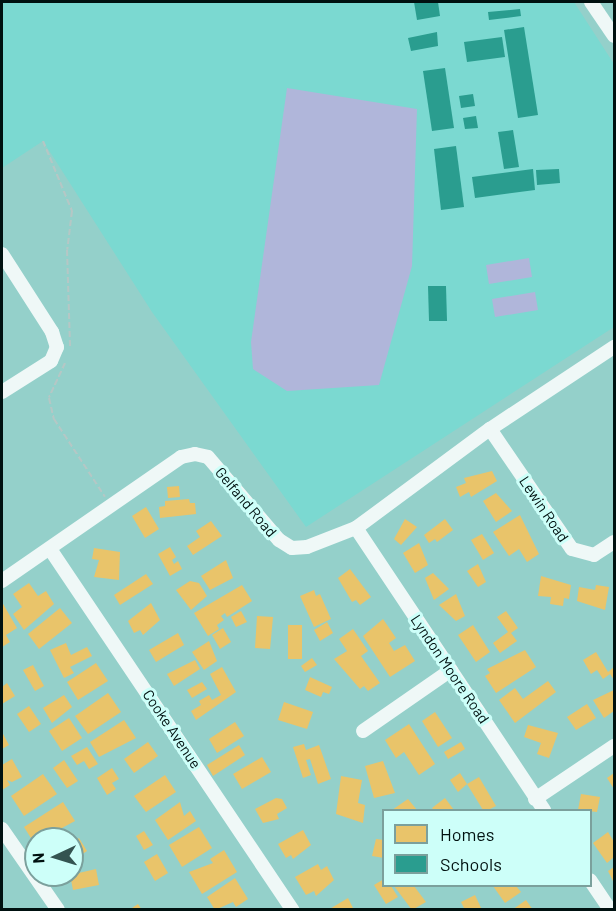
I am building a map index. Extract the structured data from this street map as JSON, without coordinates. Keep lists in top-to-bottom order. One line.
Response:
{"streets":{"street":["Gelfand Road","Lewin Road","Lyndon Moore Road","Cooke Avenue"]},"crossings":[["Gelfand Road","Lewin Road"],["Gelfand Road","Lyndon Moore Road"],["Gelfand Road","Cooke Avenue"]],"legend":["Homes","Schools"],"north":"left"}
